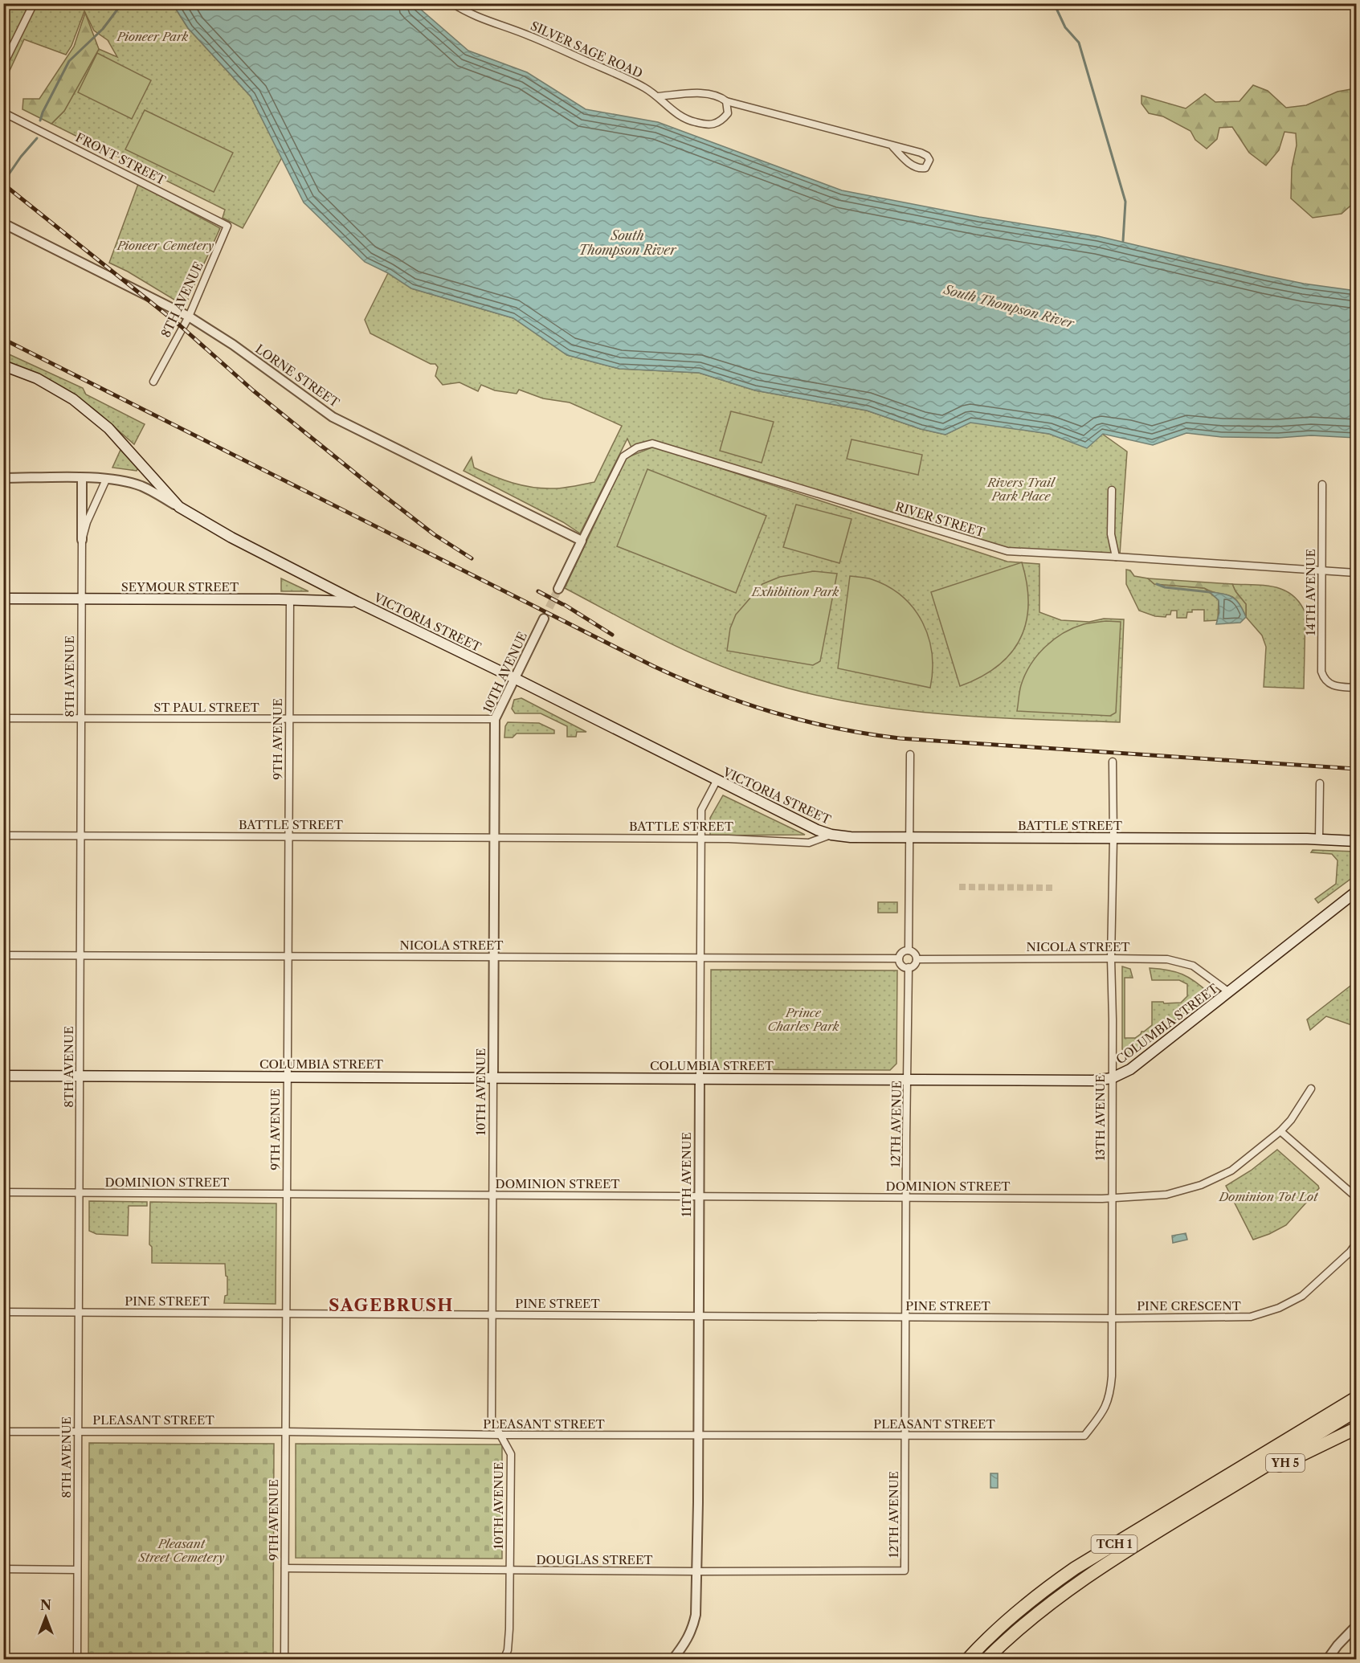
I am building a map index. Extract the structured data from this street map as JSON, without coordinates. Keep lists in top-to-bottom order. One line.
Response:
{"streets":{"highway":["YH 5","TCH 1"],"main road":["SEYMOUR STREET","VICTORIA STREET","BATTLE STREET","COLUMBIA STREET"],"street":["SILVER SAGE ROAD","FRONT STREET","8TH AVENUE","LORNE STREET","RIVER STREET","14TH AVENUE","10TH AVENUE","ST PAUL STREET","9TH AVENUE","NICOLA STREET","13TH AVENUE","12TH AVENUE","11TH AVENUE","DOMINION STREET","PINE STREET","PINE CRESCENT","PLEASANT STREET","DOUGLAS STREET"]},"crossings":[["FRONT STREET","8TH AVENUE"],["8TH AVENUE","LORNE STREET"],["8TH AVENUE","SEYMOUR STREET"],["8TH AVENUE","VICTORIA STREET"],["8TH AVENUE","ST PAUL STREET"],["8TH AVENUE","BATTLE STREET"],["8TH AVENUE","NICOLA STREET"],["8TH AVENUE","COLUMBIA STREET"],["8TH AVENUE","DOMINION STREET"],["8TH AVENUE","PINE STREET"],["8TH AVENUE","PLEASANT STREET"],["LORNE STREET","RIVER STREET"],["RIVER STREET","14TH AVENUE"],["SEYMOUR STREET","VICTORIA STREET"],["SEYMOUR STREET","9TH AVENUE"],["VICTORIA STREET","10TH AVENUE"],["VICTORIA STREET","BATTLE STREET"],["VICTORIA STREET","11TH AVENUE"],["10TH AVENUE","ST PAUL STREET"],["10TH AVENUE","BATTLE STREET"],["10TH AVENUE","NICOLA STREET"],["10TH AVENUE","COLUMBIA STREET"],["10TH AVENUE","DOMINION STREET"],["10TH AVENUE","PINE STREET"],["10TH AVENUE","PLEASANT STREET"],["10TH AVENUE","DOUGLAS STREET"],["ST PAUL STREET","9TH AVENUE"],["9TH AVENUE","BATTLE STREET"],["9TH AVENUE","NICOLA STREET"],["9TH AVENUE","COLUMBIA STREET"],["9TH AVENUE","DOMINION STREET"],["9TH AVENUE","PINE STREET"],["9TH AVENUE","PLEASANT STREET"],["9TH AVENUE","DOUGLAS STREET"],["BATTLE STREET","13TH AVENUE"],["BATTLE STREET","11TH AVENUE"],["NICOLA STREET","COLUMBIA STREET"],["NICOLA STREET","13TH AVENUE"],["NICOLA STREET","12TH AVENUE"],["NICOLA STREET","11TH AVENUE"],["COLUMBIA STREET","13TH AVENUE"],["COLUMBIA STREET","12TH AVENUE"],["COLUMBIA STREET","11TH AVENUE"],["13TH AVENUE","DOMINION STREET"],["13TH AVENUE","PINE STREET"],["13TH AVENUE","PINE CRESCENT"],["13TH AVENUE","PLEASANT STREET"],["12TH AVENUE","DOMINION STREET"],["12TH AVENUE","PINE STREET"],["12TH AVENUE","PLEASANT STREET"],["12TH AVENUE","DOUGLAS STREET"],["11TH AVENUE","DOMINION STREET"],["11TH AVENUE","PINE STREET"],["11TH AVENUE","PLEASANT STREET"],["11TH AVENUE","DOUGLAS STREET"],["PINE STREET","PINE CRESCENT"],["YH 5","TCH 1"]],"districts":["SAGEBRUSH"],"water":["South Thompson River"],"parks":["Pioneer Park","Pioneer Cemetery","Rivers Trail Park Place","Exhibition Park","Prince Charles Park","Dominion Tot Lot","Pleasant Street Cemetery"],"north":"top"}
